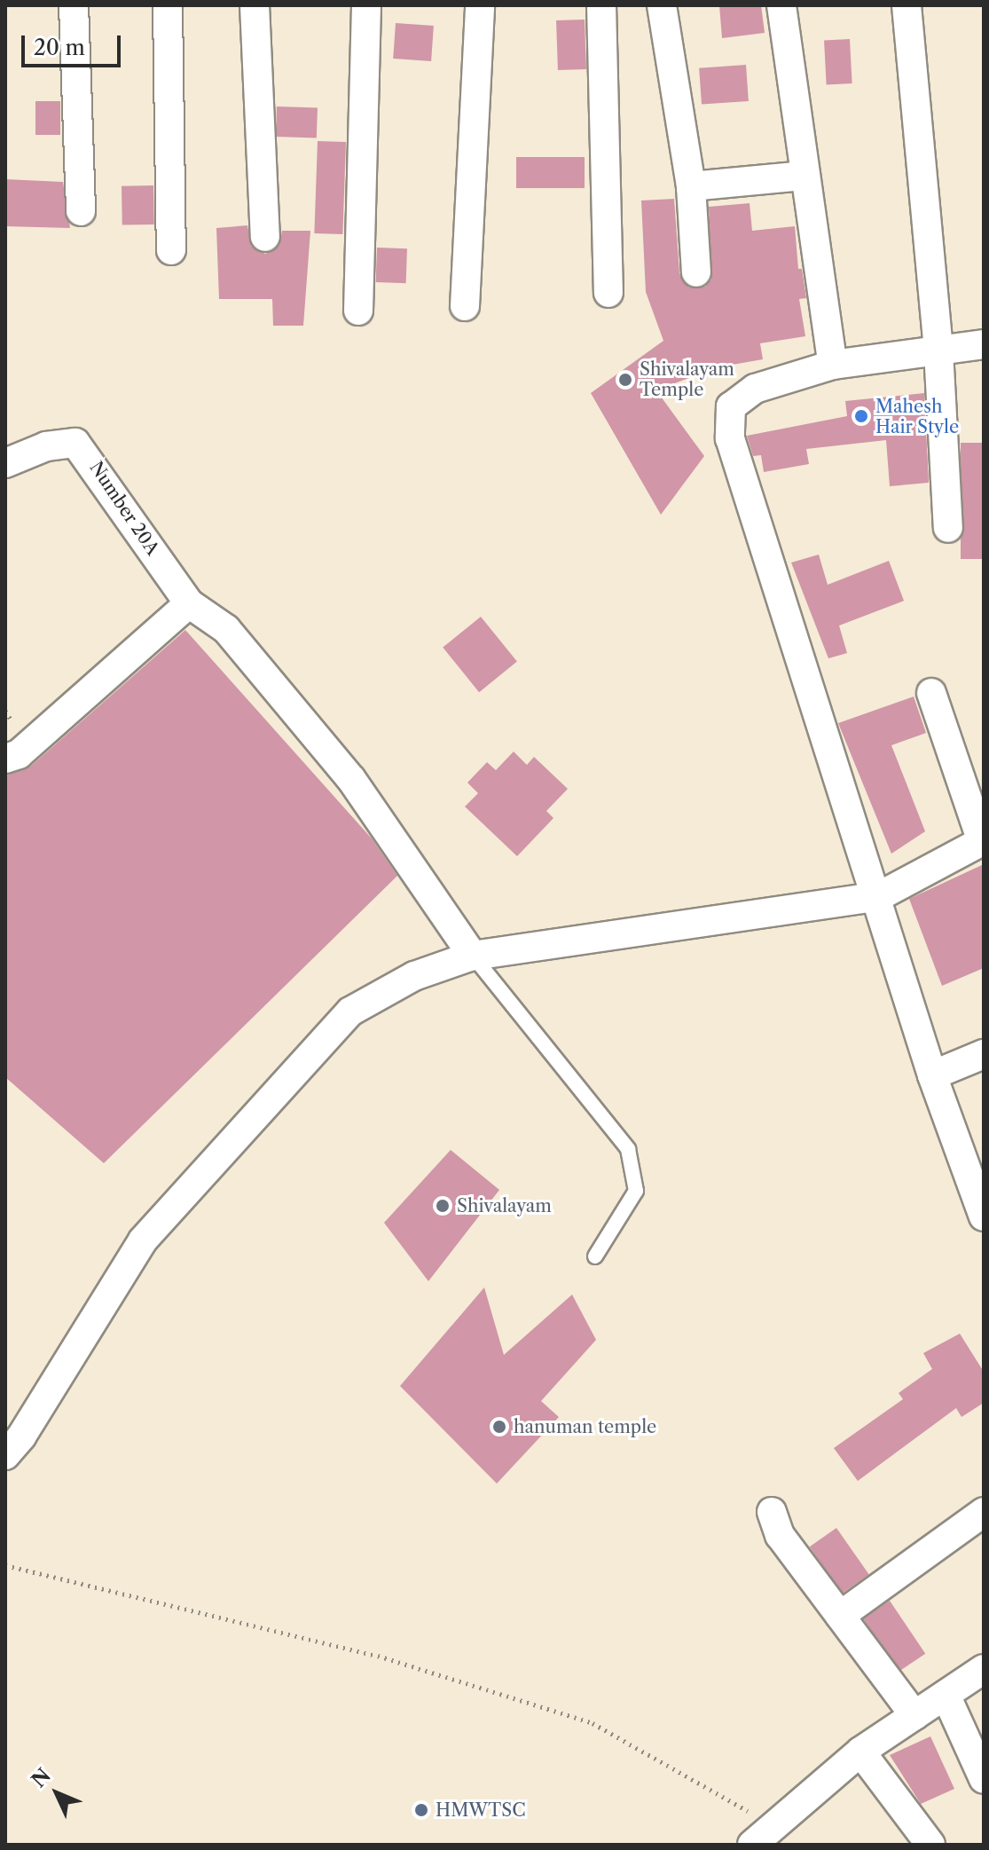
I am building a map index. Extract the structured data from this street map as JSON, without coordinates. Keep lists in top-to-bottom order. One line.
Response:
{"streets":{"street":["Number 20A"]},"places":["Shivalayam Temple","Mahesh Hair Style","Shivalayam","hanuman temple","HMWTSC"],"scale_bar":"20 m","north":"top left"}
